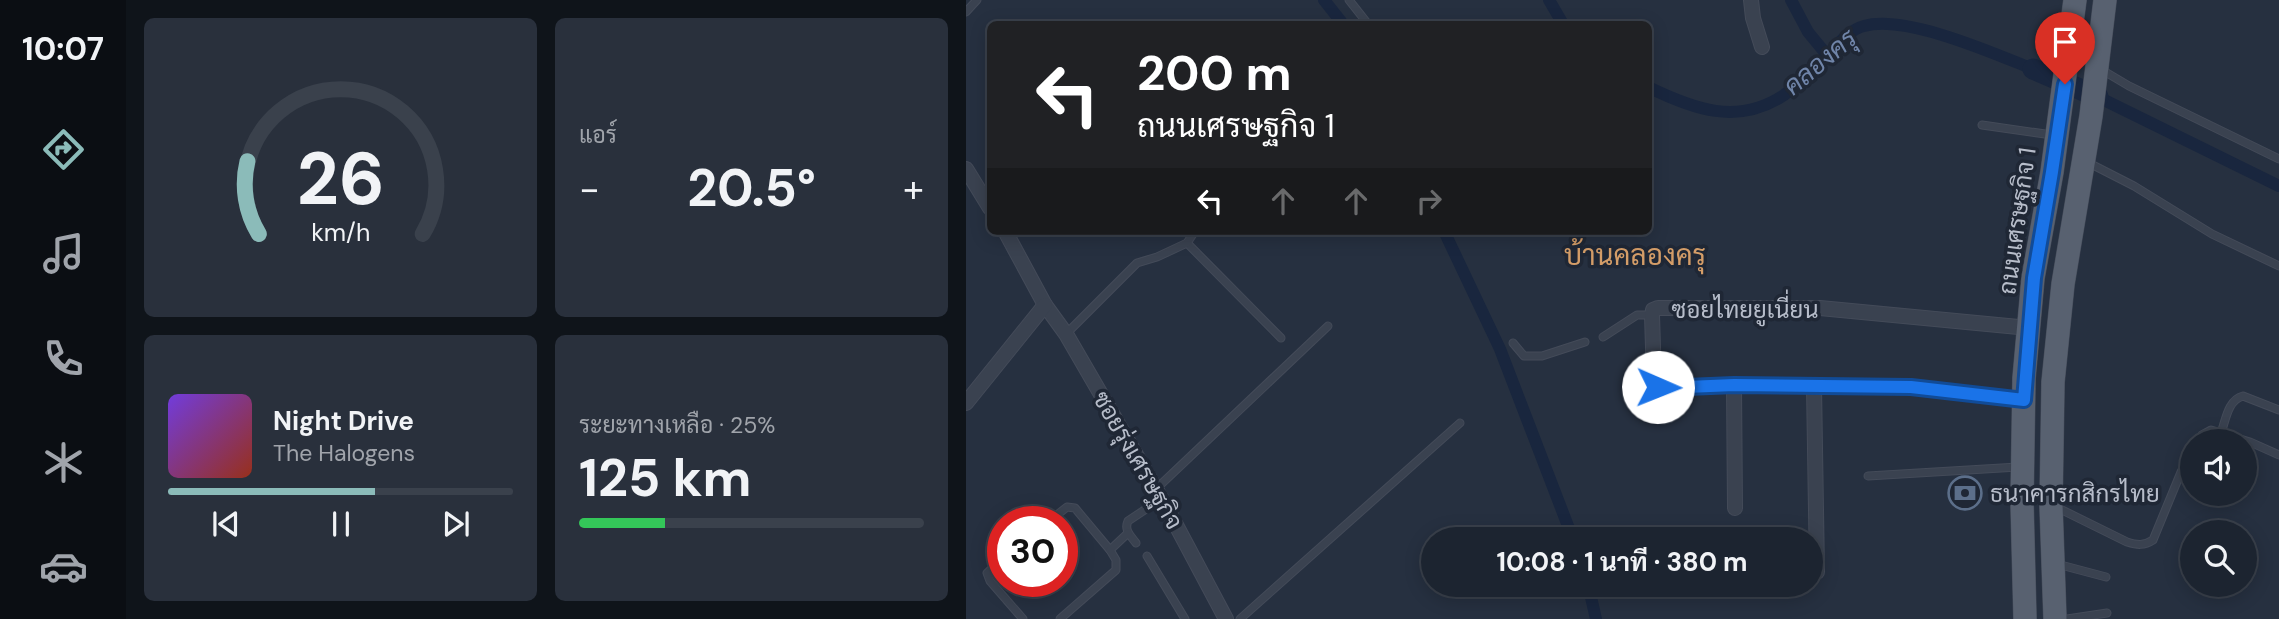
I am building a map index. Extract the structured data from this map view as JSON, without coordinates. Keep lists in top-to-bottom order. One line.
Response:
{"streets":{"main road":["ถนนเศรษฐกิจ 1"],"street":["ซอยไทยยูเนี่ยน","ซอยรุ่งเศรษฐกิจ"]},"crossings":[["ถนนเศรษฐกิจ 1","ซอยไทยยูเนี่ยน"]],"districts":["บ้านคลองครุ"],"water":["คลองครุ"],"places":{"bank":["ธนาคารกสิกรไทย"]},"page":{"tabs":"10:07","tile":["แอร์",["ระยะทางเหลือ · 25%","125 km"]],"turn":["200 m","ถนนเศรษฐกิจ 1"],"heat":["−","20.5°","+"],"song":["Night Drive","The Halogens"],"limit":"30","trip":"10:08 · 1 นาที · 380 m","gauge":["26","km/h"]}}
